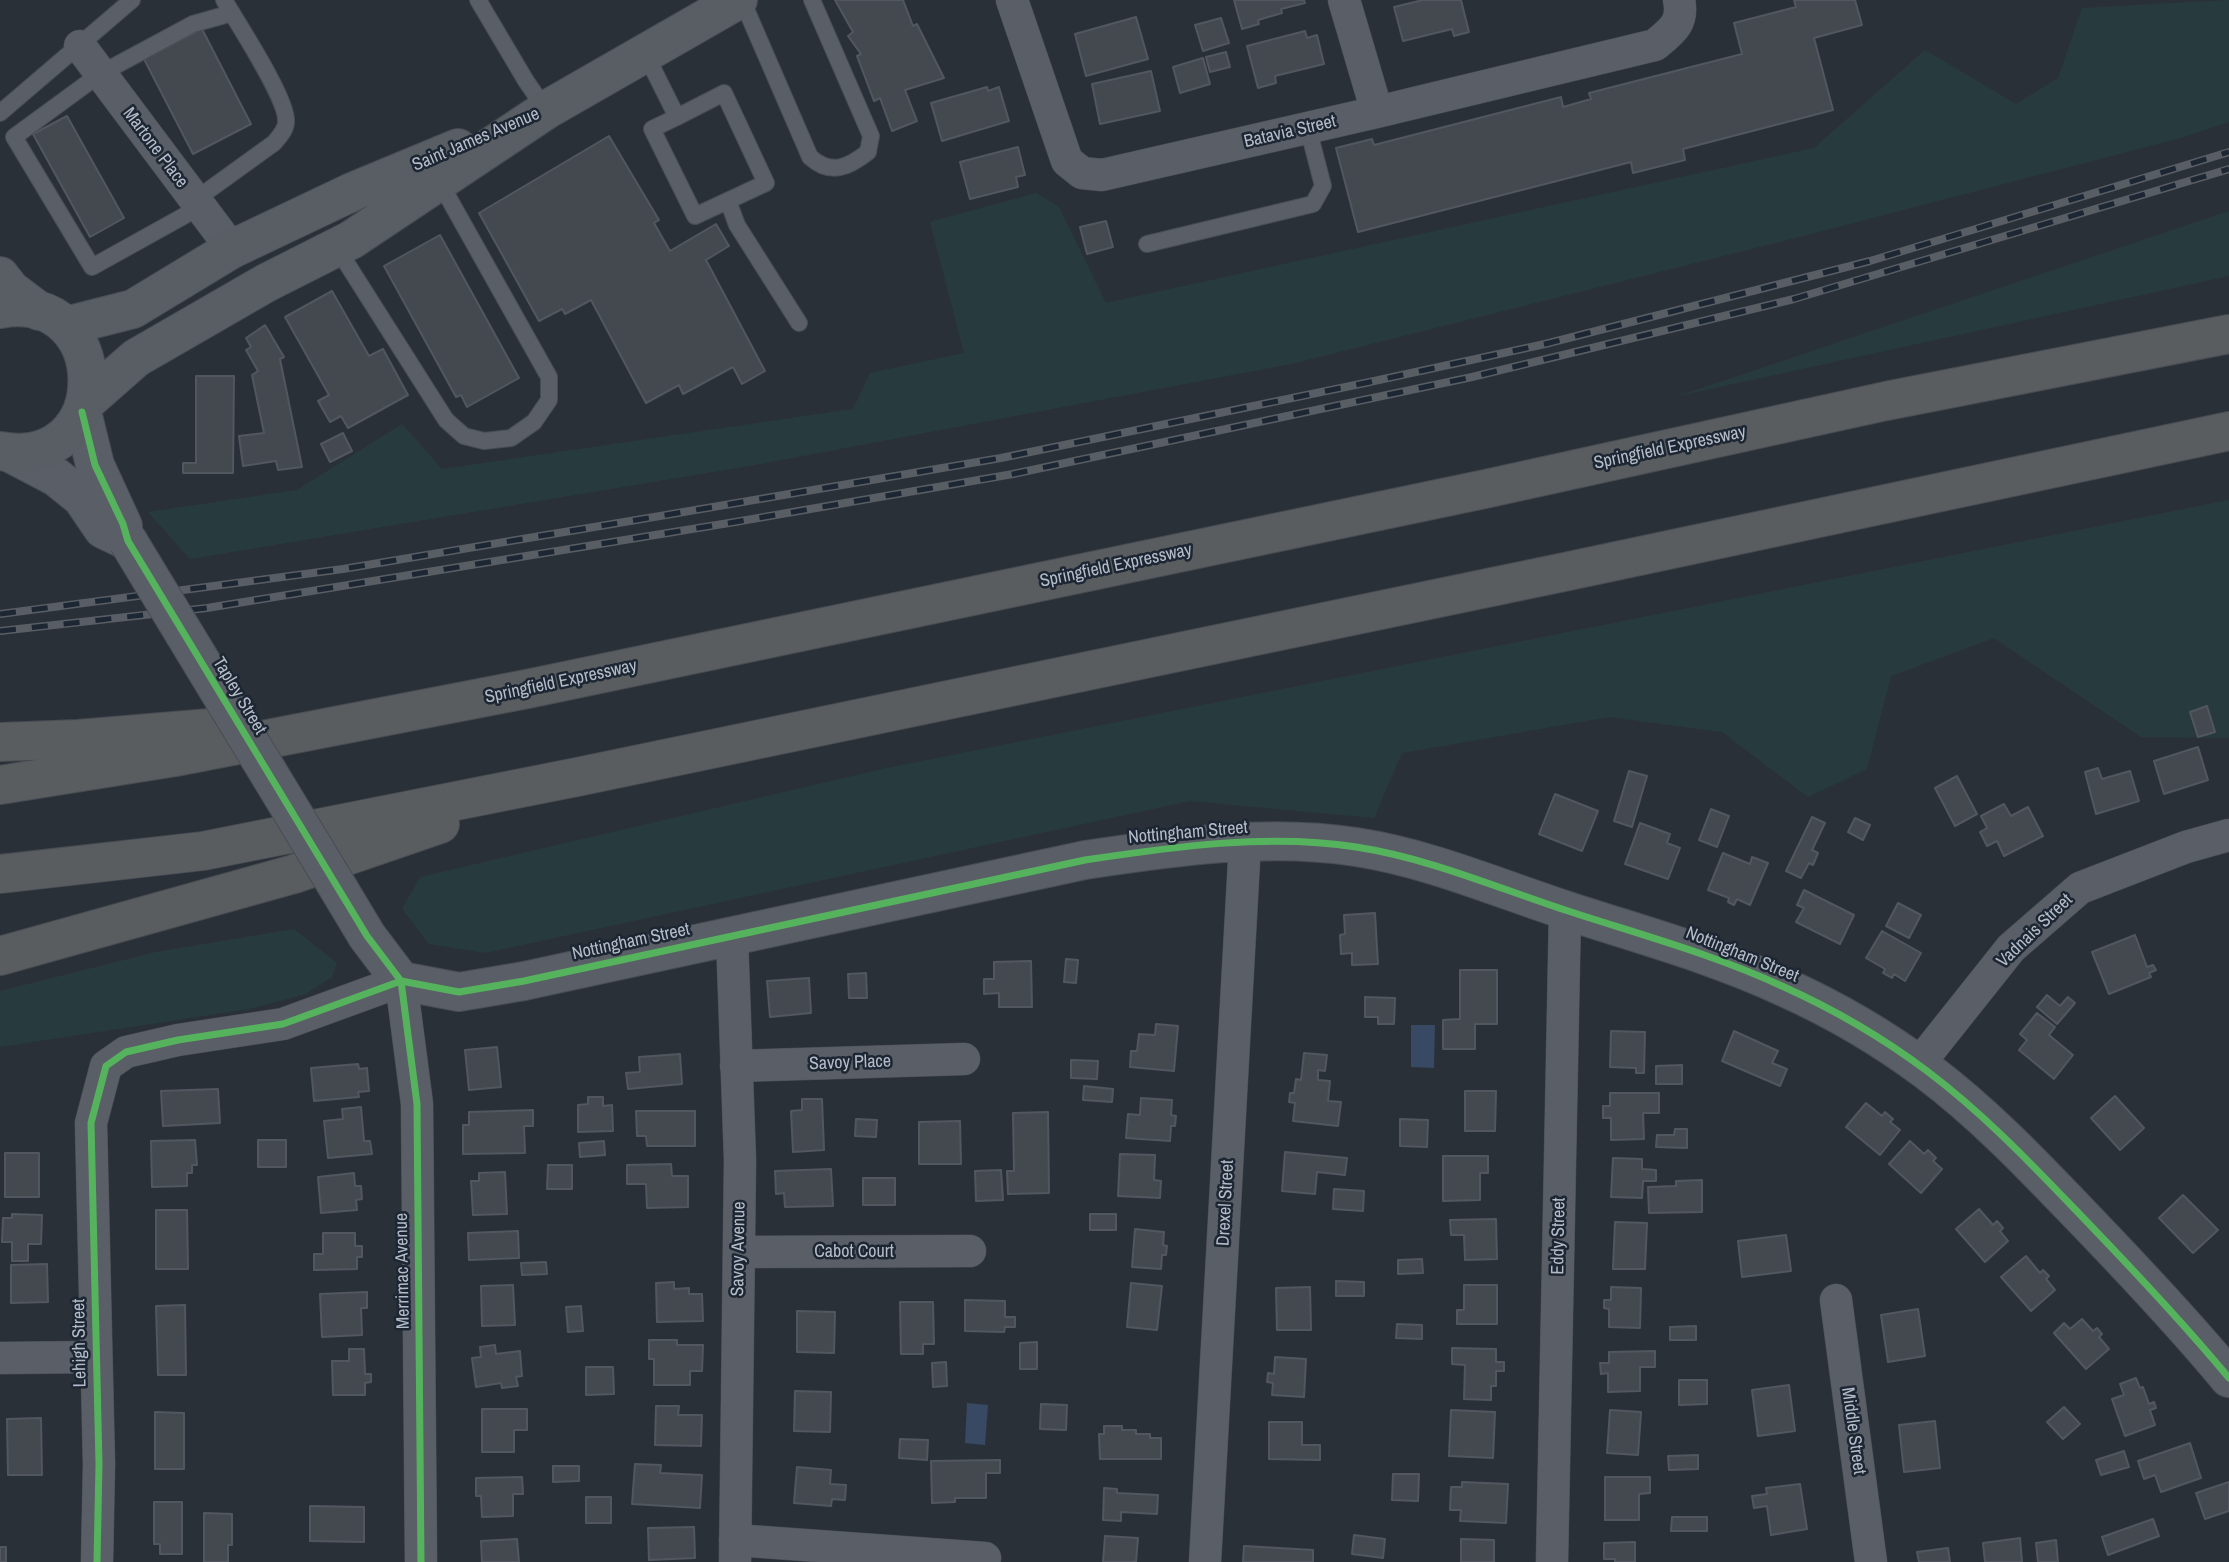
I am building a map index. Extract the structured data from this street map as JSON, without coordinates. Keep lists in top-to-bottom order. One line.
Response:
{"streets":{"highway":["Springfield Expressway"],"main road":["Saint James Avenue"],"street":["Batavia Street","Martone Place","Tapley Street","Nottingham Street","Vadnais Street","Savoy Place","Drexel Street","Eddy Street","Savoy Avenue","Cabot Court","Merrimac Avenue","Lehigh Street","Middle Street"]},"crossings":[["Saint James Avenue","Martone Place"],["Saint James Avenue","Tapley Street"],["Tapley Street","Nottingham Street"],["Tapley Street","Merrimac Avenue"],["Tapley Street","Lehigh Street"],["Nottingham Street","Vadnais Street"],["Nottingham Street","Drexel Street"],["Nottingham Street","Eddy Street"],["Nottingham Street","Savoy Avenue"],["Nottingham Street","Merrimac Avenue"],["Nottingham Street","Lehigh Street"],["Savoy Place","Savoy Avenue"],["Savoy Avenue","Cabot Court"],["Merrimac Avenue","Lehigh Street"]]}
